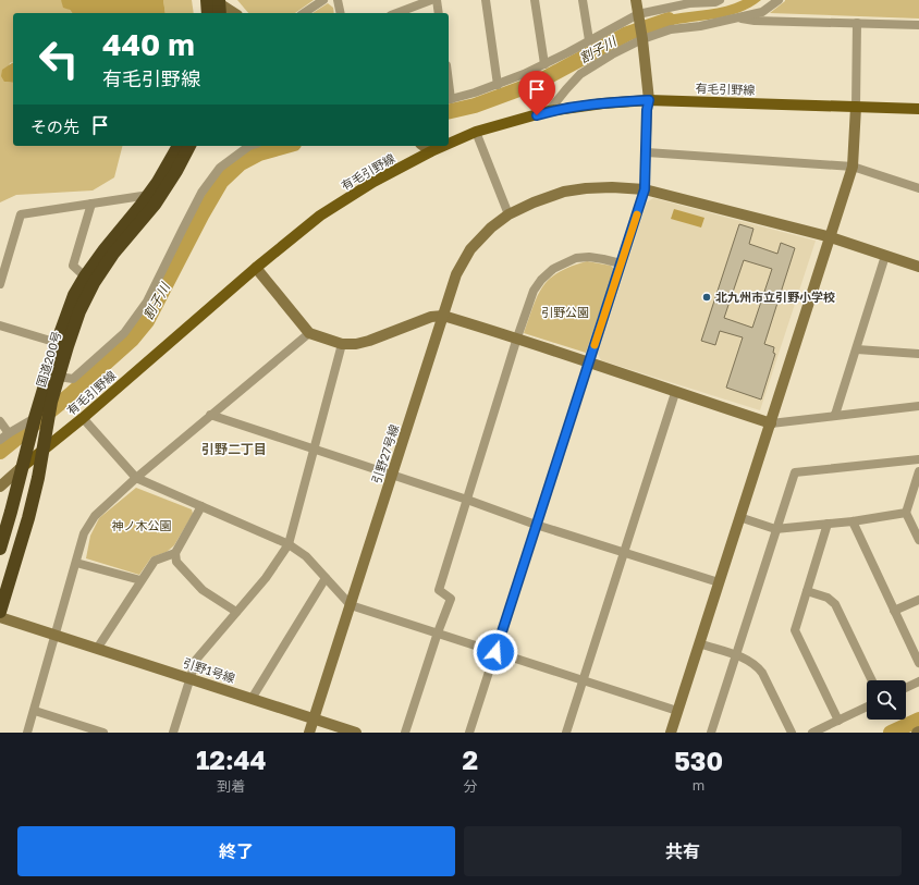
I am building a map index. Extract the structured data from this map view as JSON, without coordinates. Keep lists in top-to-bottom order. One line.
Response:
{"streets":{"highway":["国道200号"],"main road":["有毛引野線"],"street":["引野27号線","引野1号線"]},"crossings":[["有毛引野線","国道200号"],["引野27号線","引野1号線"]],"districts":["引野二丁目"],"water":["割子川"],"parks":["引野公園","神ノ木公園"],"places":["北九州市立引野小学校"],"page":{"turn":["440 m","有毛引野線"],"then":"その先","eta":["12:44","到着","2","分","530","m"],"buttons":["終了","共有"]}}
